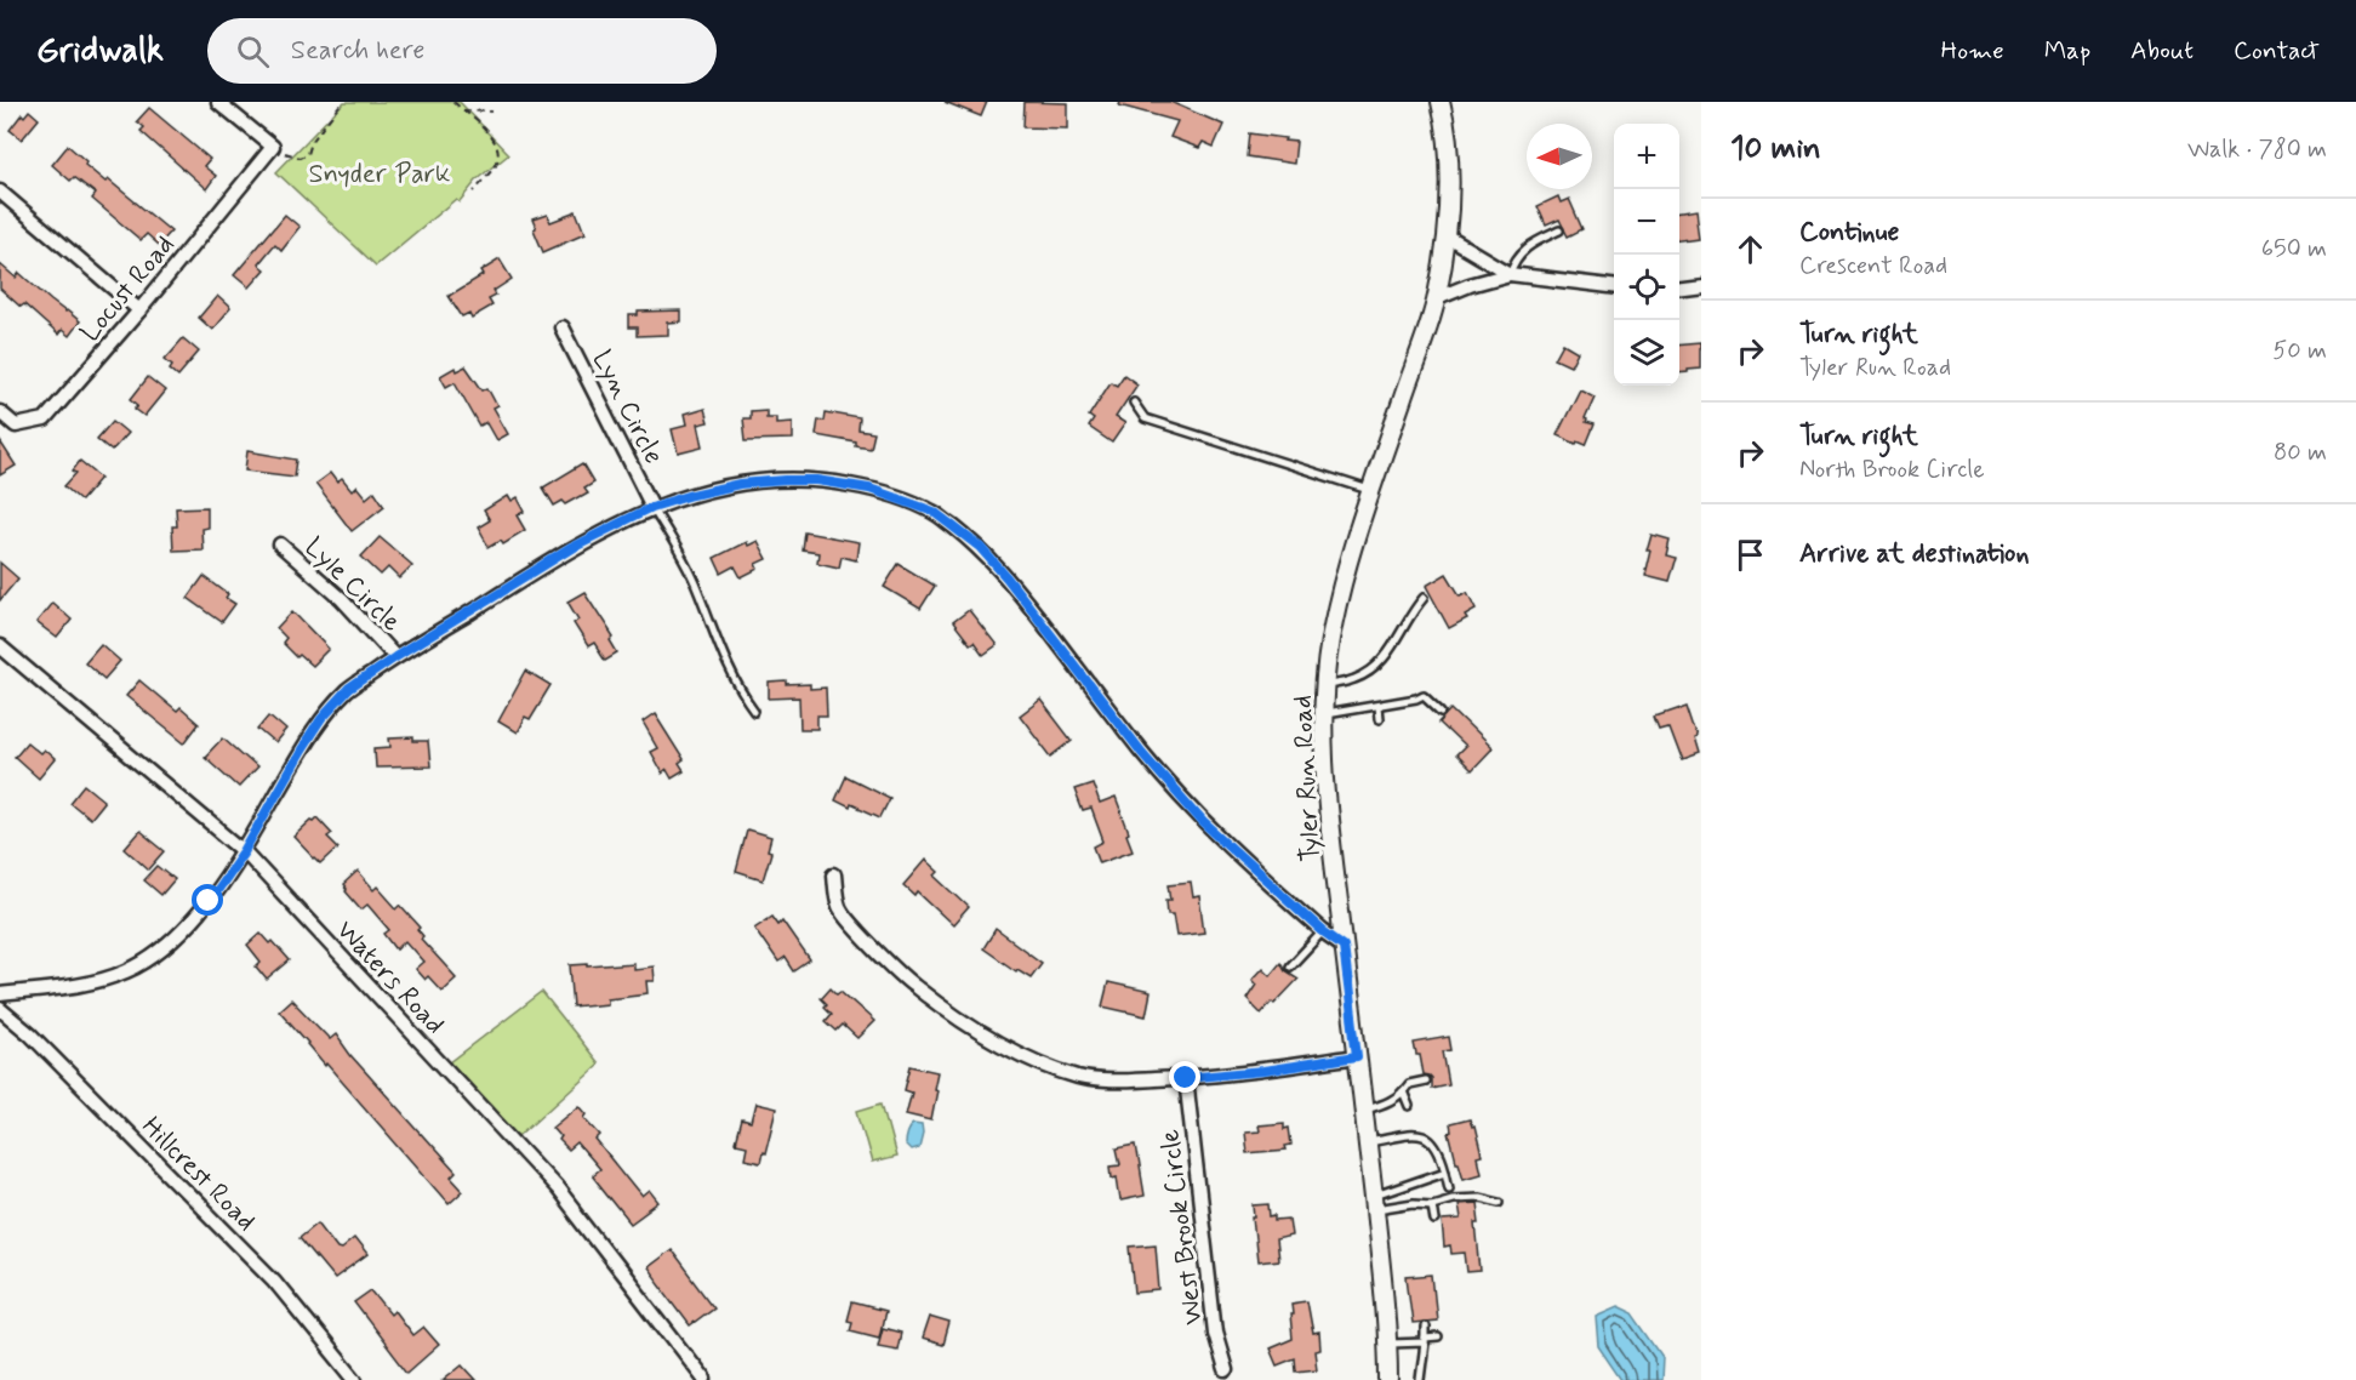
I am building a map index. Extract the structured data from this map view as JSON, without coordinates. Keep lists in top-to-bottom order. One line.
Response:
{"streets":{"street":["Locust Road","Lyn Circle","Lyle Circle","Tyler Run Road","Waters Road","Hillcrest Road","West Brook Circle"]},"parks":["Snyder Park"],"north":"left","page":{"header":"Gridwalk","search":"Search here","nav":["Home","Map","About","Contact"],"heading":["10 min","Walk · 780 m"],"map_buttons":["+","−"],"list":[["Continue","Crescent Road","650 m"],["Turn right","Tyler Run Road","50 m"],["Turn right","North Brook Circle","80 m"],"Arrive at destination"]}}
